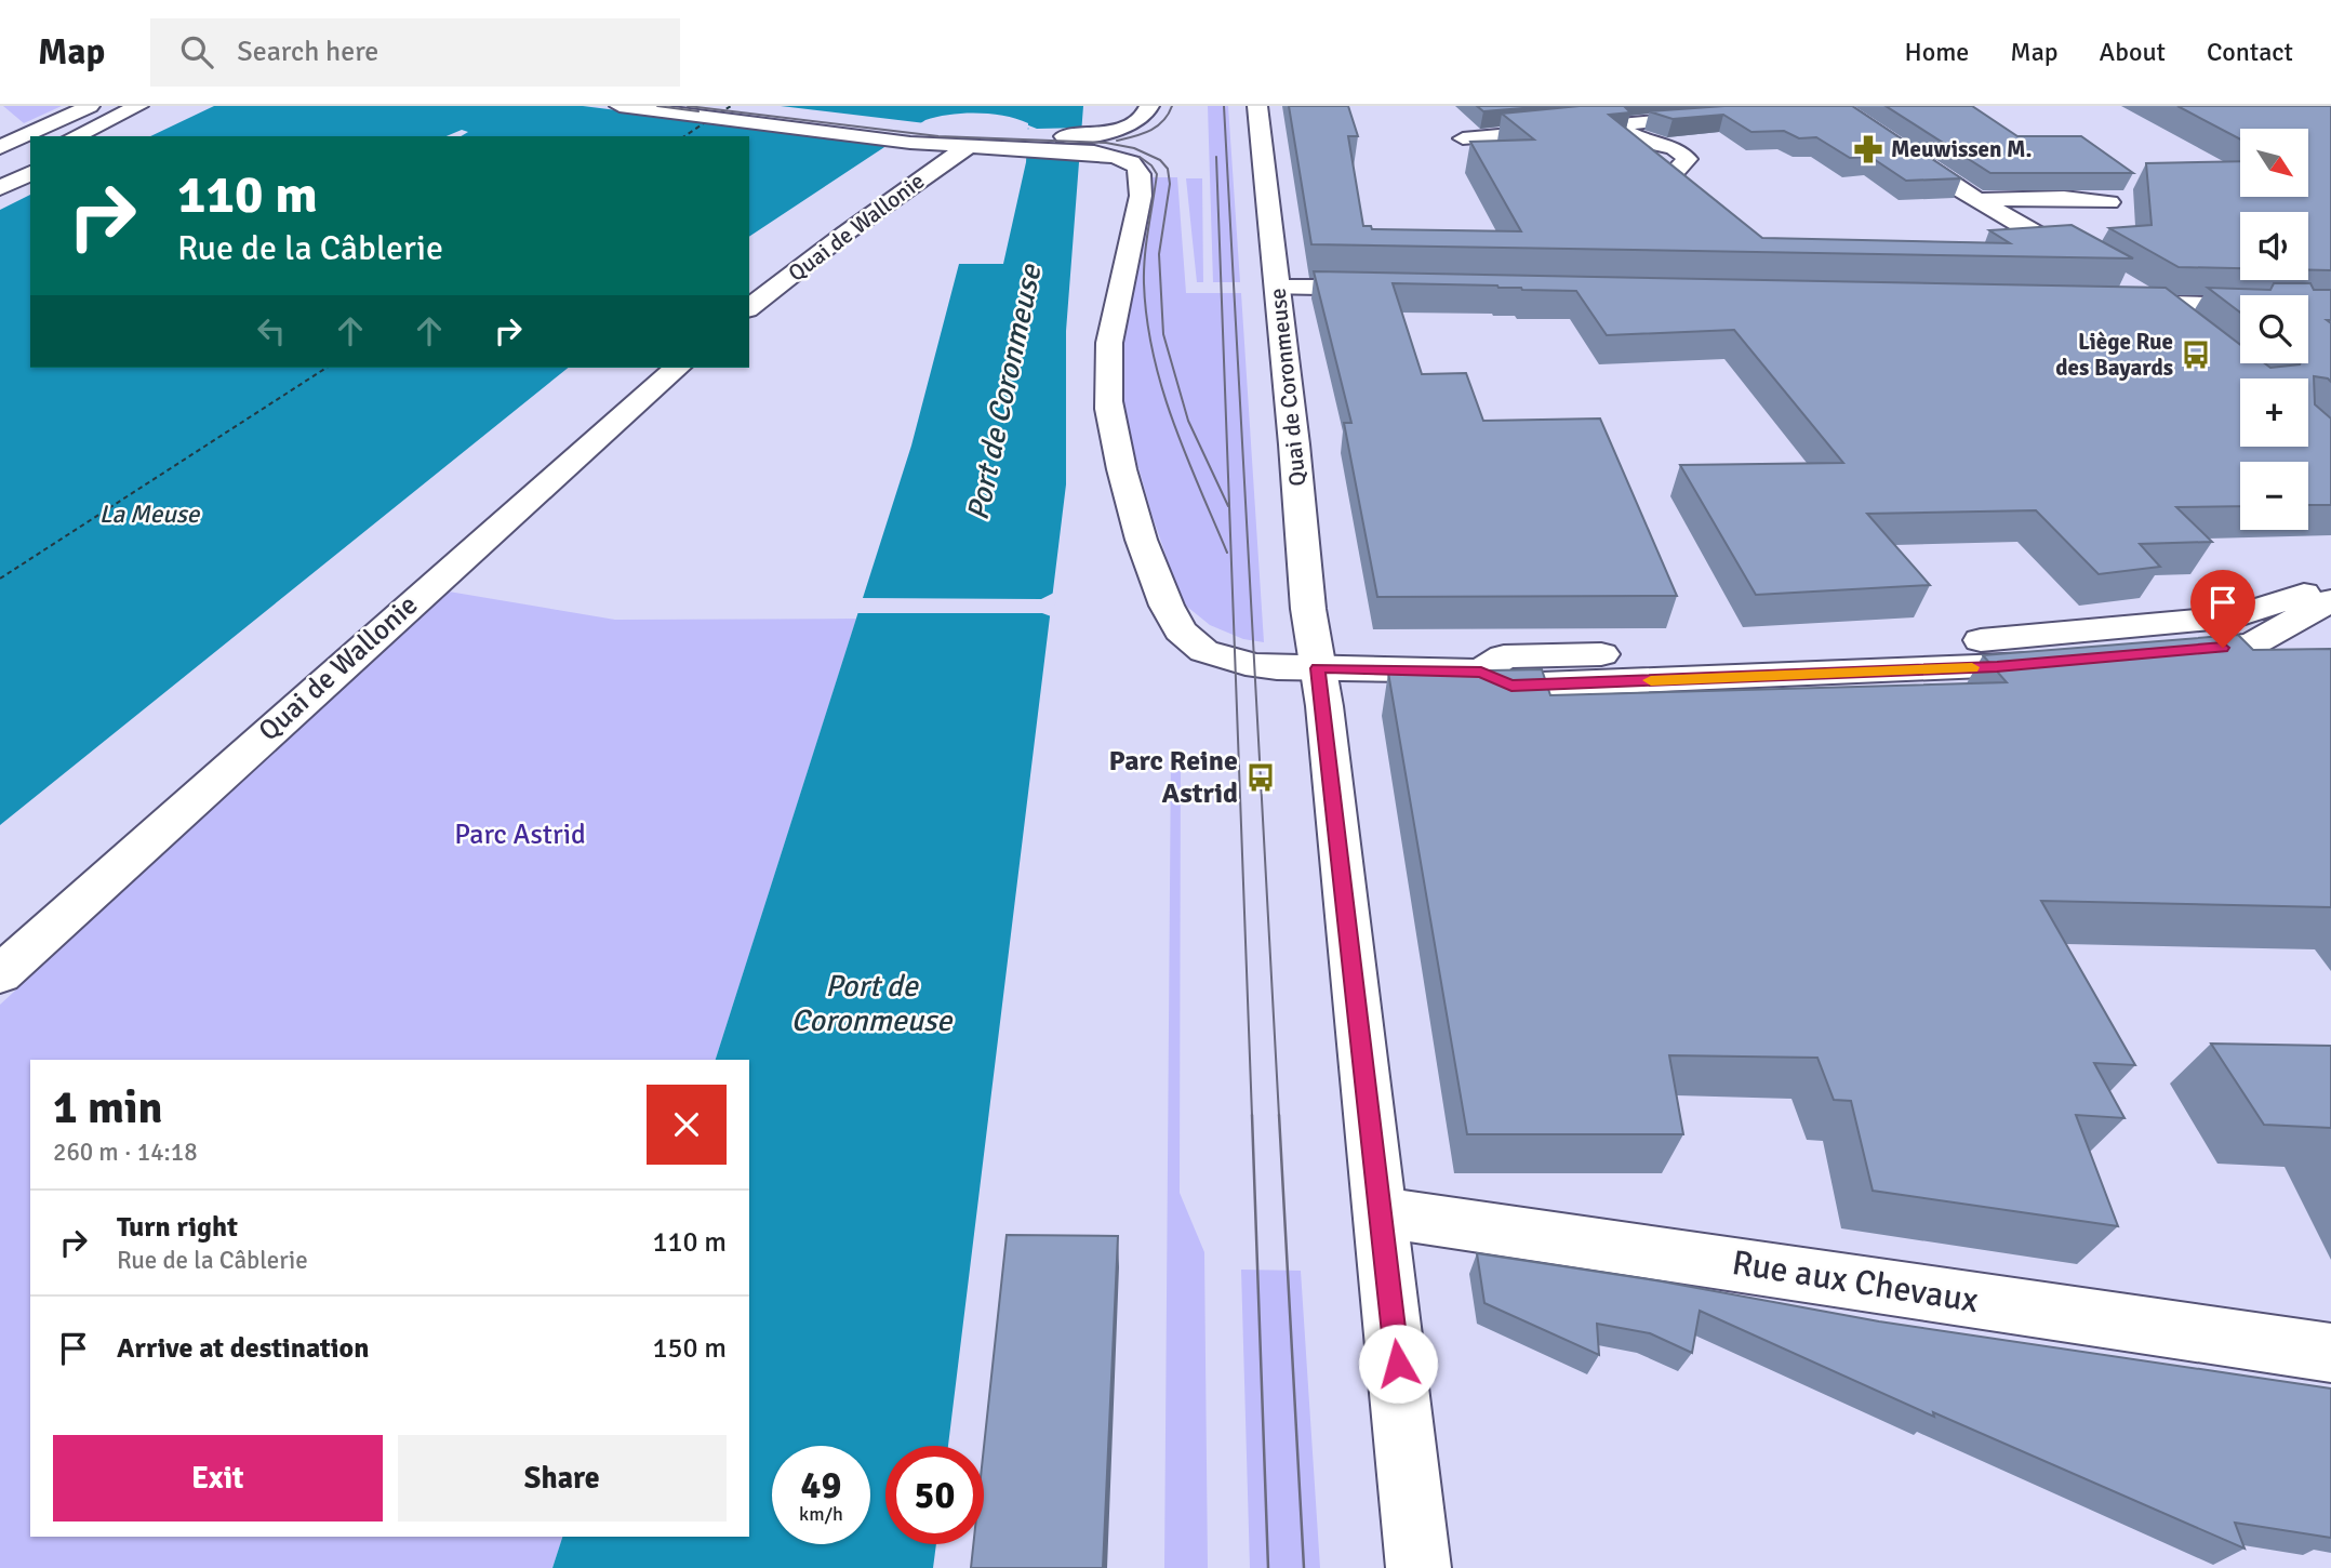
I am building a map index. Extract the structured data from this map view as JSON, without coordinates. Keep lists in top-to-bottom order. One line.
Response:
{"streets":{"street":["Quai de Wallonie","Quai de Coronmeuse","Rue aux Chevaux"]},"crossings":[["Quai de Coronmeuse","Rue aux Chevaux"]],"water":["Port de Coronmeuse","La Meuse"],"parks":["Parc Astrid"],"places":{"pharmacy":["Meuwissen M."],"bus stop":["Liège Rue des Bayards","Parc Reine Astrid"]},"north":"bottom right","page":{"header":"Map","search":"Search here","nav":["Home","Map","About","Contact"],"map_buttons":["+","−"],"turn":["110 m","Rue de la Câblerie"],"heading":["1 min","260 m · 14:18"],"list":[{"name":"Turn right","note":"Rue de la Câblerie","value":"110 m"},{"name":"Arrive at destination","value":"150 m"}],"buttons":["Exit","Share"],"speed":"49 km/h","limit":"50"}}
